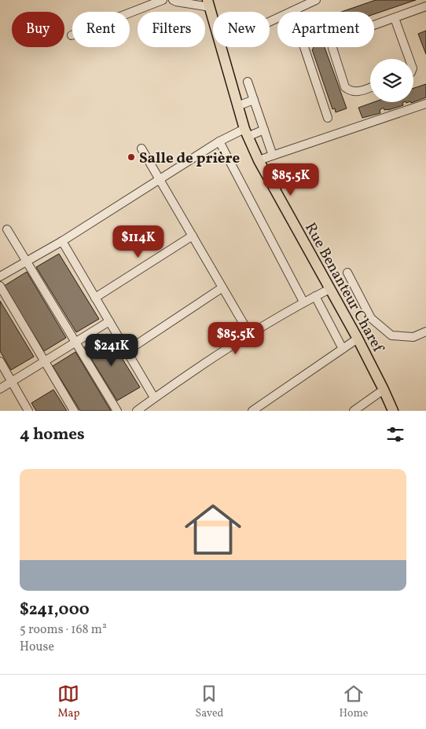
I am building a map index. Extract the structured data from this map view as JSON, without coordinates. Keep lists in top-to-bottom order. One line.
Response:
{"streets":{"main road":["Rue Benanteur Charef"]},"places":["Salle de prière"],"page":{"chip":["Buy","Rent","Filters","New","Apartment"],"price":["$85.5K","$114K","$85.5K","$241K"],"heading":"4 homes","list":[{"name":"$241,000","note":"5 rooms · 168 m² · House"}],"tabs":["Map","Saved","Home"]}}
